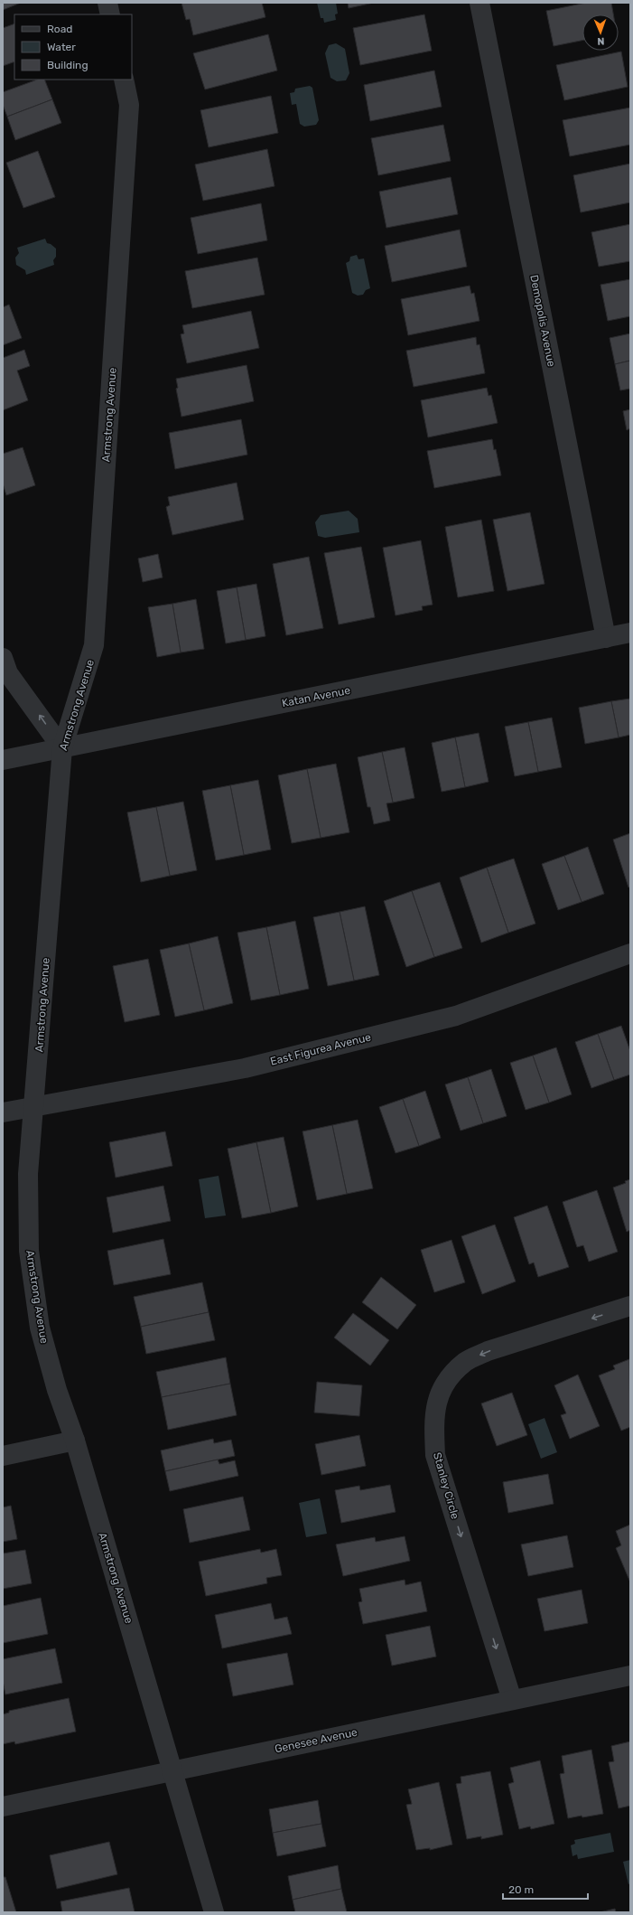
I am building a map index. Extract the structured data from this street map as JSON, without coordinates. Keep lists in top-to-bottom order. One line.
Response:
{"streets":{"street":["Demopolis Avenue","Armstrong Avenue","Katan Avenue","East Figurea Avenue","Stanley Circle","Genesee Avenue"]},"crossings":[["Demopolis Avenue","Katan Avenue"],["Armstrong Avenue","Katan Avenue"],["Armstrong Avenue","East Figurea Avenue"],["Armstrong Avenue","Genesee Avenue"],["Stanley Circle","Genesee Avenue"]],"legend":["Road","Water","Building"],"scale_bar":"20 m","north":"bottom"}
